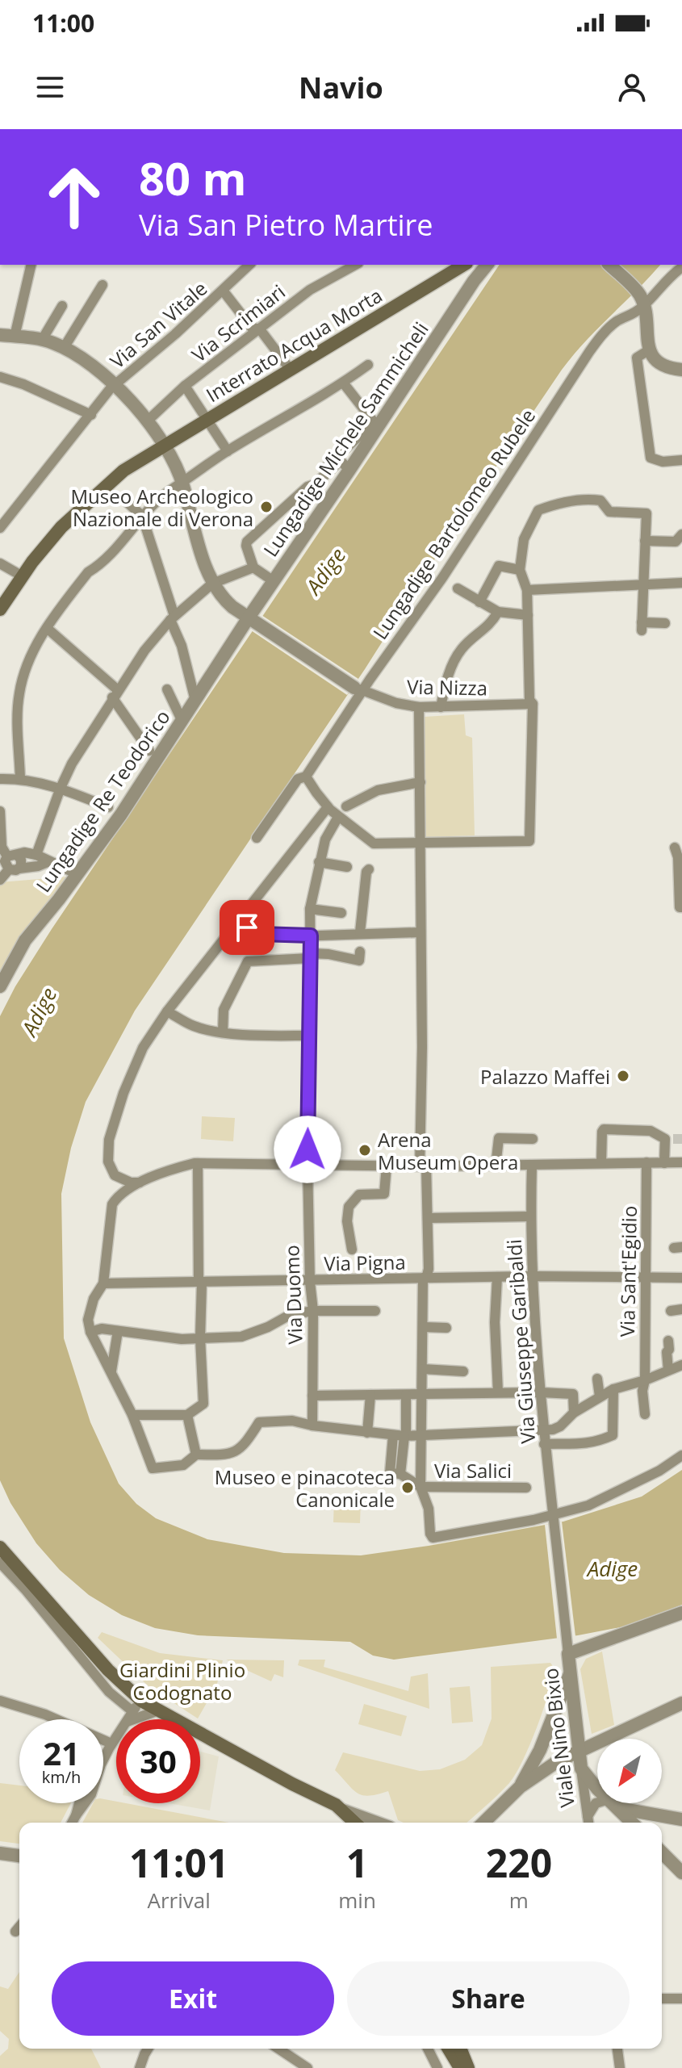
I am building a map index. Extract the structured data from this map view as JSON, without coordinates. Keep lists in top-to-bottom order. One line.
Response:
{"streets":{"main road":["Interrato Acqua Morta"],"street":["Via Scrimiari","Via San Vitale","Lungadige Michele Sammicheli","Lungadige Bartolomeo Rubele","Via Nizza","Lungadige Re Teodorico","Via Pigna","Via Sant'Egidio","Via Duomo","Via Giuseppe Garibaldi","Via Salici","Viale Nino Bixio"]},"crossings":[["Via Scrimiari","Interrato Acqua Morta"],["Lungadige Michele Sammicheli","Lungadige Re Teodorico"],["Lungadige Bartolomeo Rubele","Via Nizza"],["Via Pigna","Via Sant'Egidio"],["Via Pigna","Via Duomo"],["Via Pigna","Via Giuseppe Garibaldi"],["Via Giuseppe Garibaldi","Viale Nino Bixio"]],"water":["Adige"],"parks":["Giardini Plinio Codognato"],"places":["Museo Archeologico Nazionale di Verona","Palazzo Maffei","Arena Museum Opera","Museo e pinacoteca Canonicale"],"north":"bottom left","page":{"status":"11:00","header":"Navio","turn":["80 m","Via San Pietro Martire"],"speed":"21 km/h","limit":"30","eta":["11:01","Arrival","1","min","220","m"],"buttons":["Exit","Share"]}}
